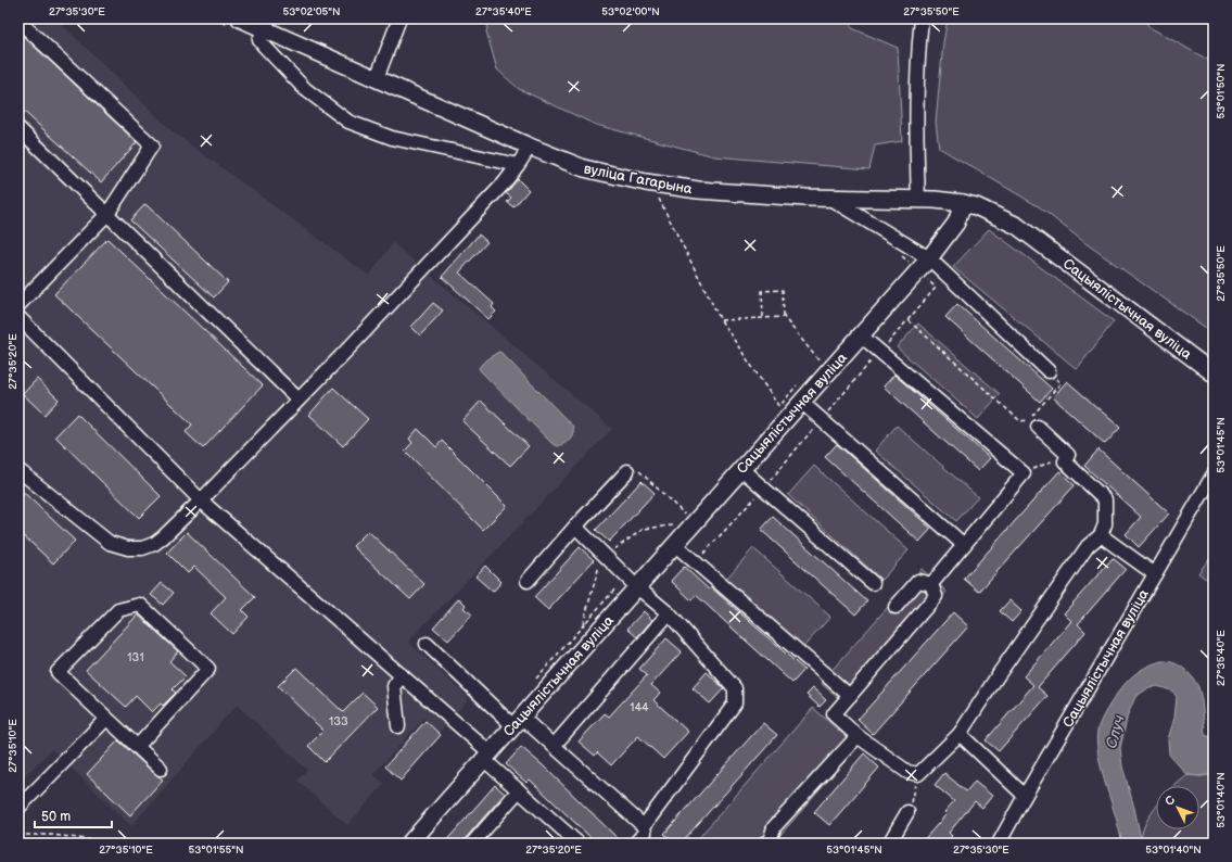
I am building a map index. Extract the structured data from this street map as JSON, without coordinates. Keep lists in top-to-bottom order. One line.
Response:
{"streets":{"main road":["вуліца Гагарына","Сацыялістычная вуліца"]},"crossings":[["вуліца Гагарына","Сацыялістычная вуліца"]],"water":["Случ"],"house_numbers":["131","144","133"],"scale_bar":"50 m","north":"top left","coordinates":["27°35'30\"E","53°02'05\"N","27°35'40\"E","53°02'00\"N","27°35'50\"E","53°01'50\"N","27°35'20\"E","53°01'45\"N","27°35'10\"E","53°01'40\"N","53°01'55\"N"]}
